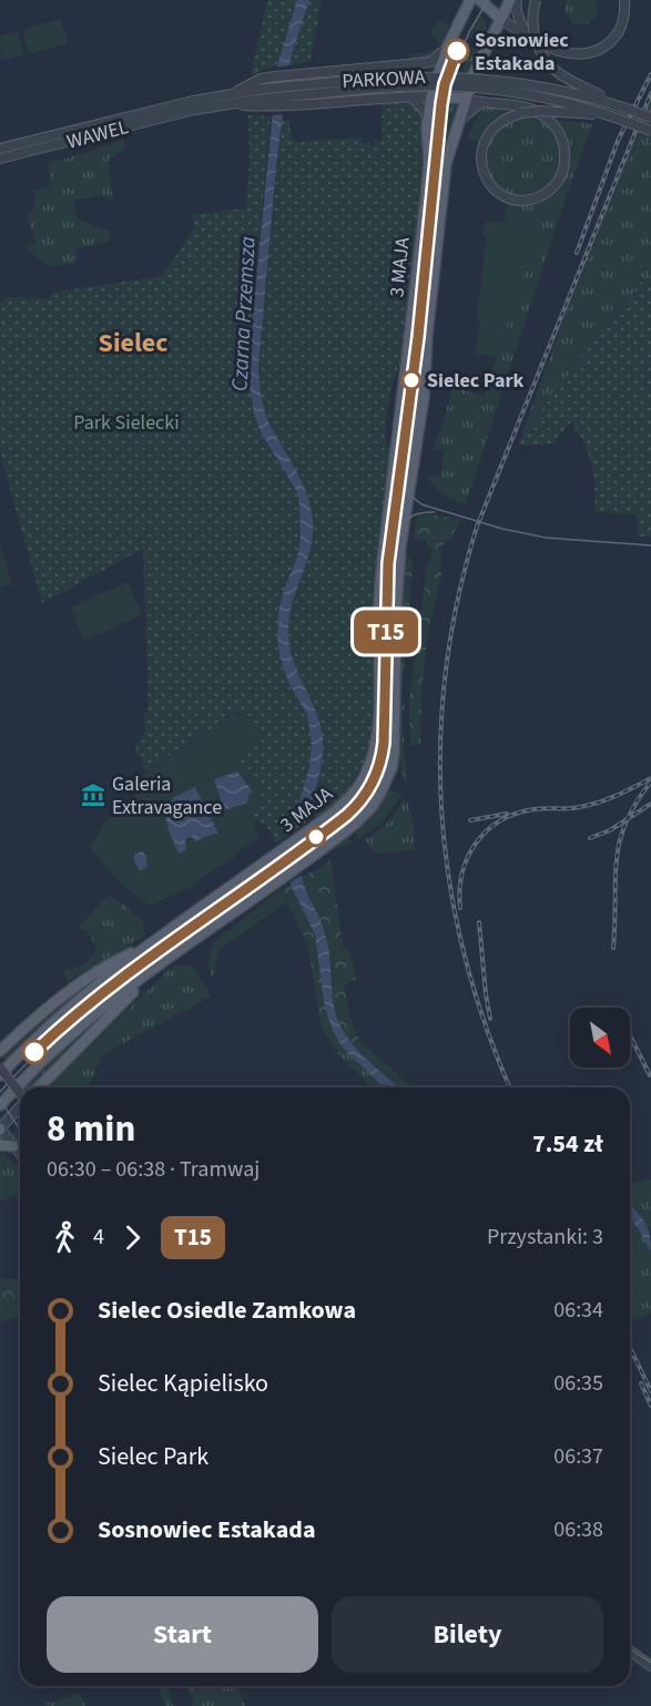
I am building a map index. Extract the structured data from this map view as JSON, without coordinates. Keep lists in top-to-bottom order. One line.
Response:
{"streets":{"main road":["3 MAJA"],"street":["PARKOWA","WAWEL"]},"crossings":[["PARKOWA","WAWEL"]],"districts":["Sielec"],"water":["Czarna Przemsza"],"parks":["Park Sielecki"],"places":{"other":["Sosnowiec Estakada","Sielec Park"],"museum":["Galeria Extravagance"]},"lines":["tram line T15"],"north":"bottom right","page":{"on_map":"T15","heading":["8 min","06:30 – 06:38 · Tramwaj","7.54 zł"],"legs":["4","T15","Przystanki: 3"],"list":[{"name":"Sielec Osiedle Zamkowa","value":"06:34"},{"name":"Sielec Kąpielisko","value":"06:35"},{"name":"Sielec Park","value":"06:37"},{"name":"Sosnowiec Estakada","value":"06:38"}],"buttons":["Start","Bilety"]}}
